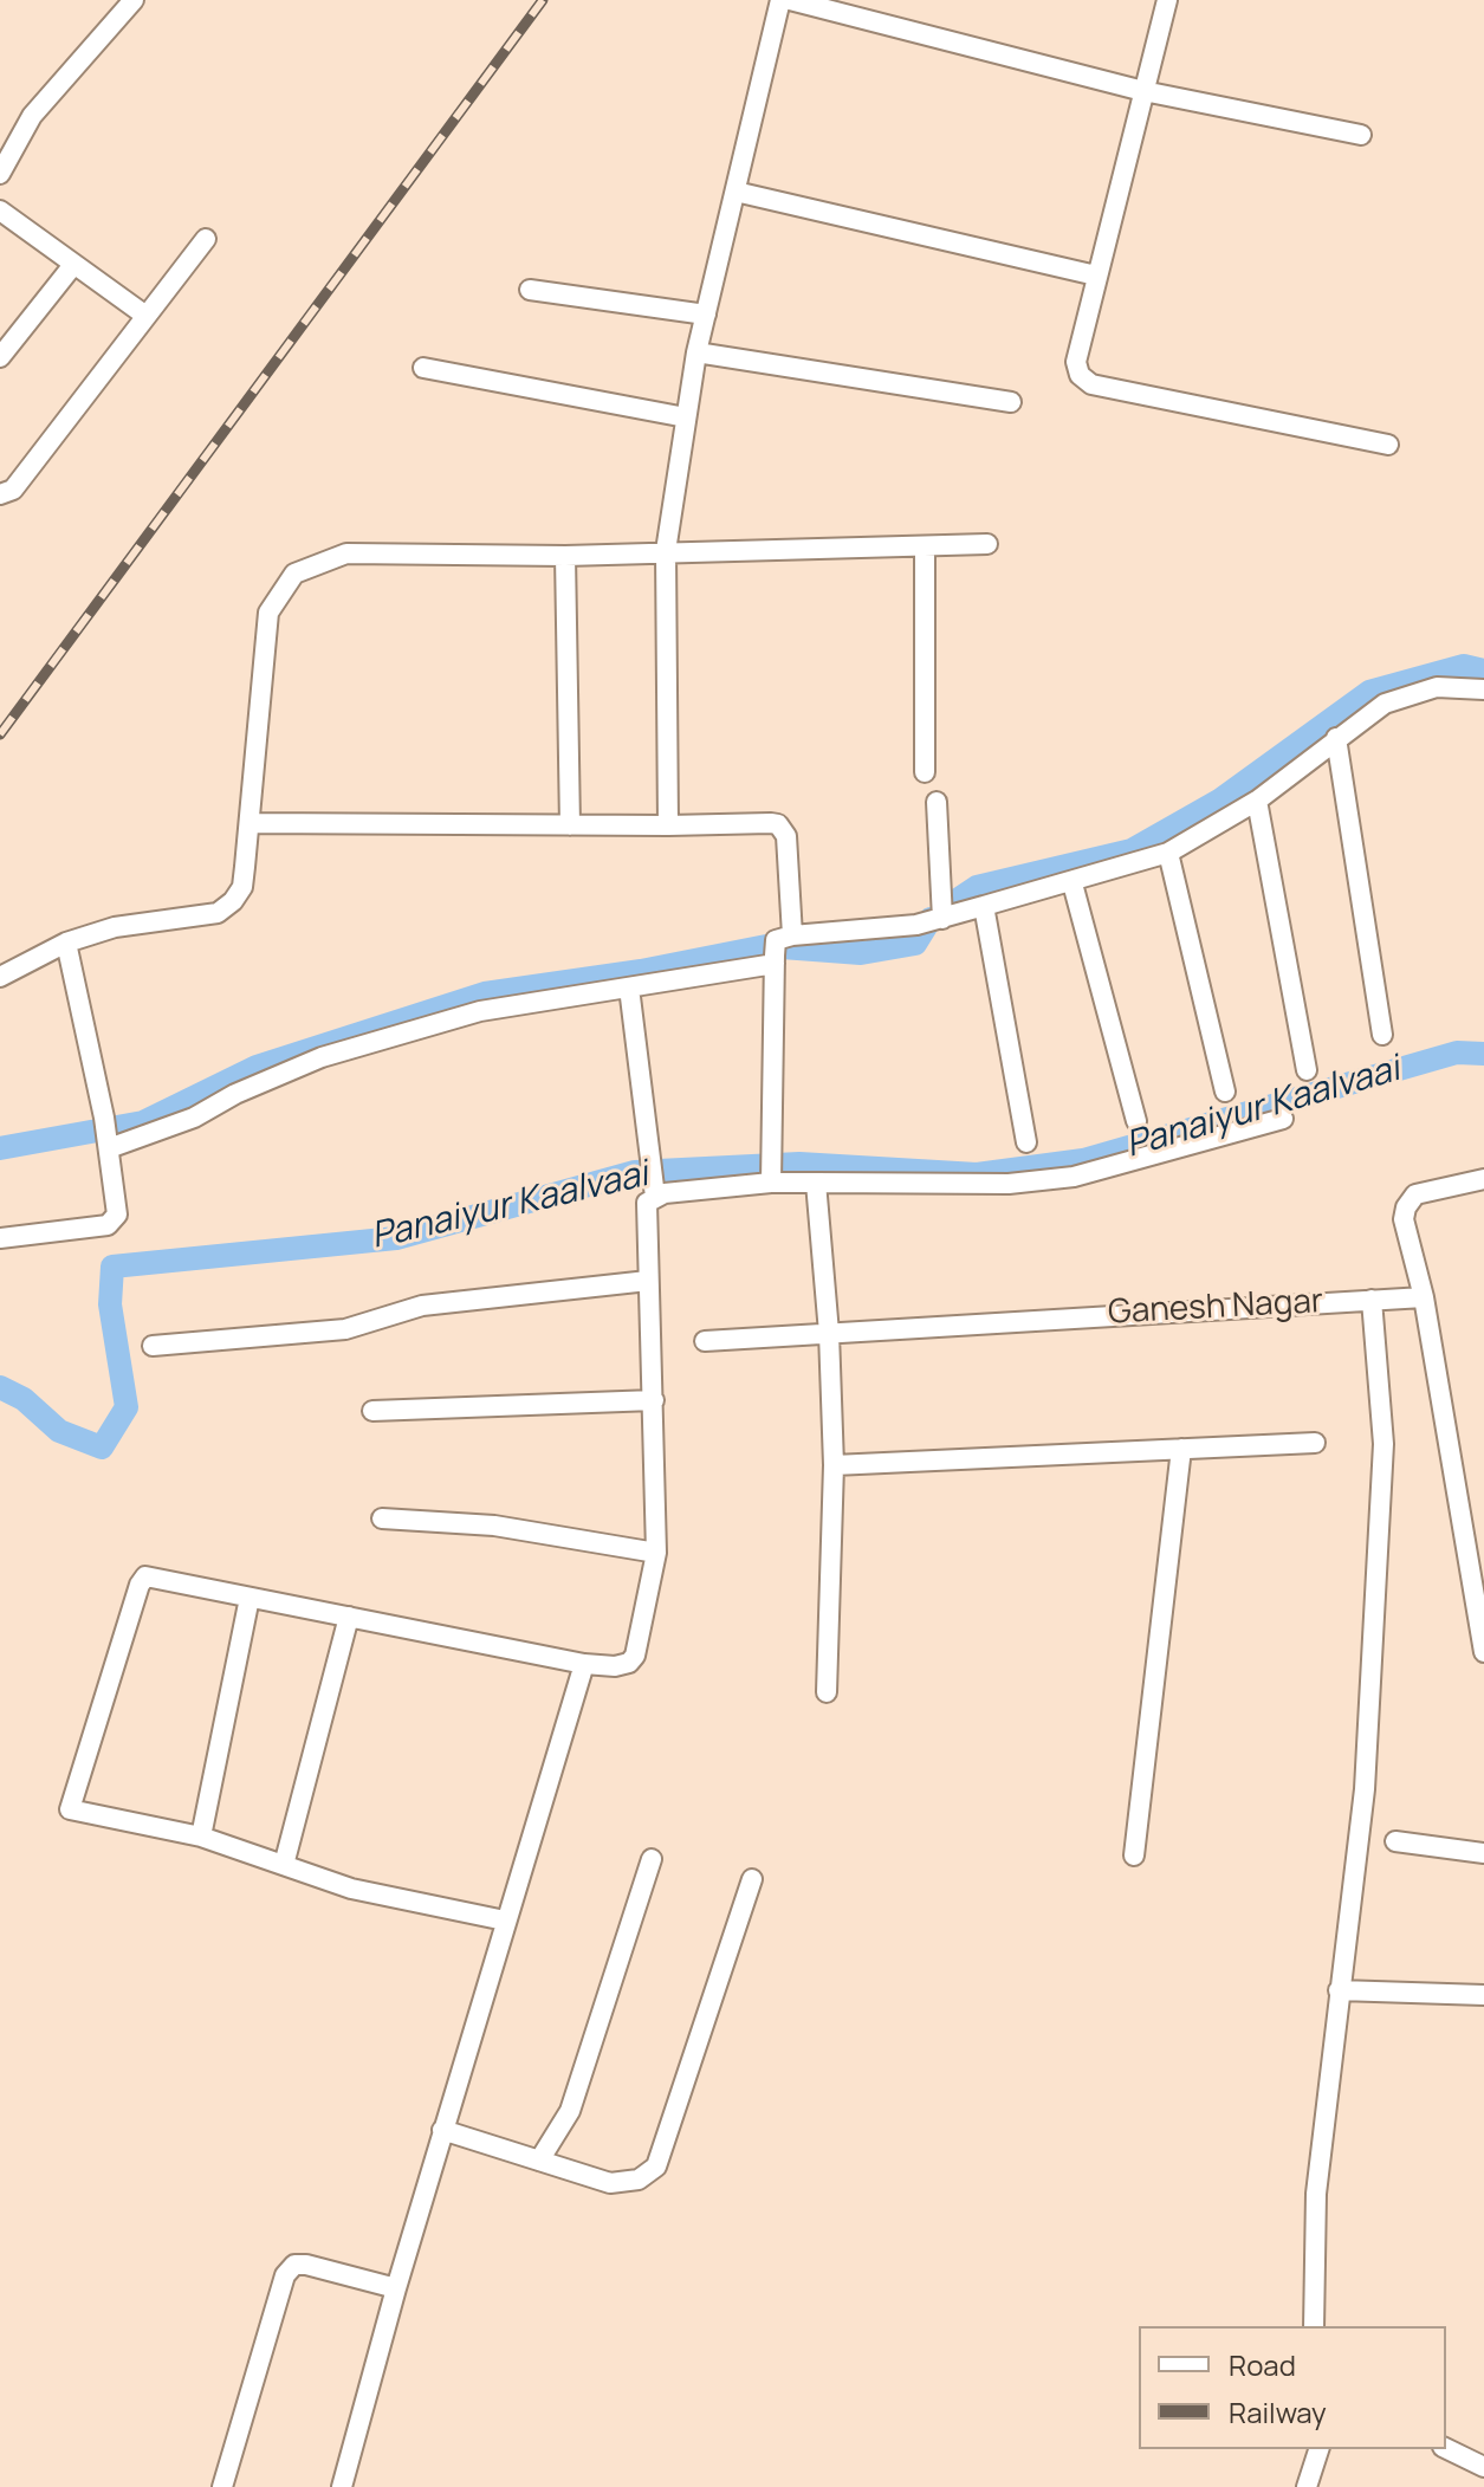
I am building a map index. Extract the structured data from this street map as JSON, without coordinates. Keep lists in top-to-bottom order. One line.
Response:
{"streets":{"street":["Ganesh Nagar"]},"water":["Panaiyur Kaalvaai"],"legend":["Road","Railway"]}
